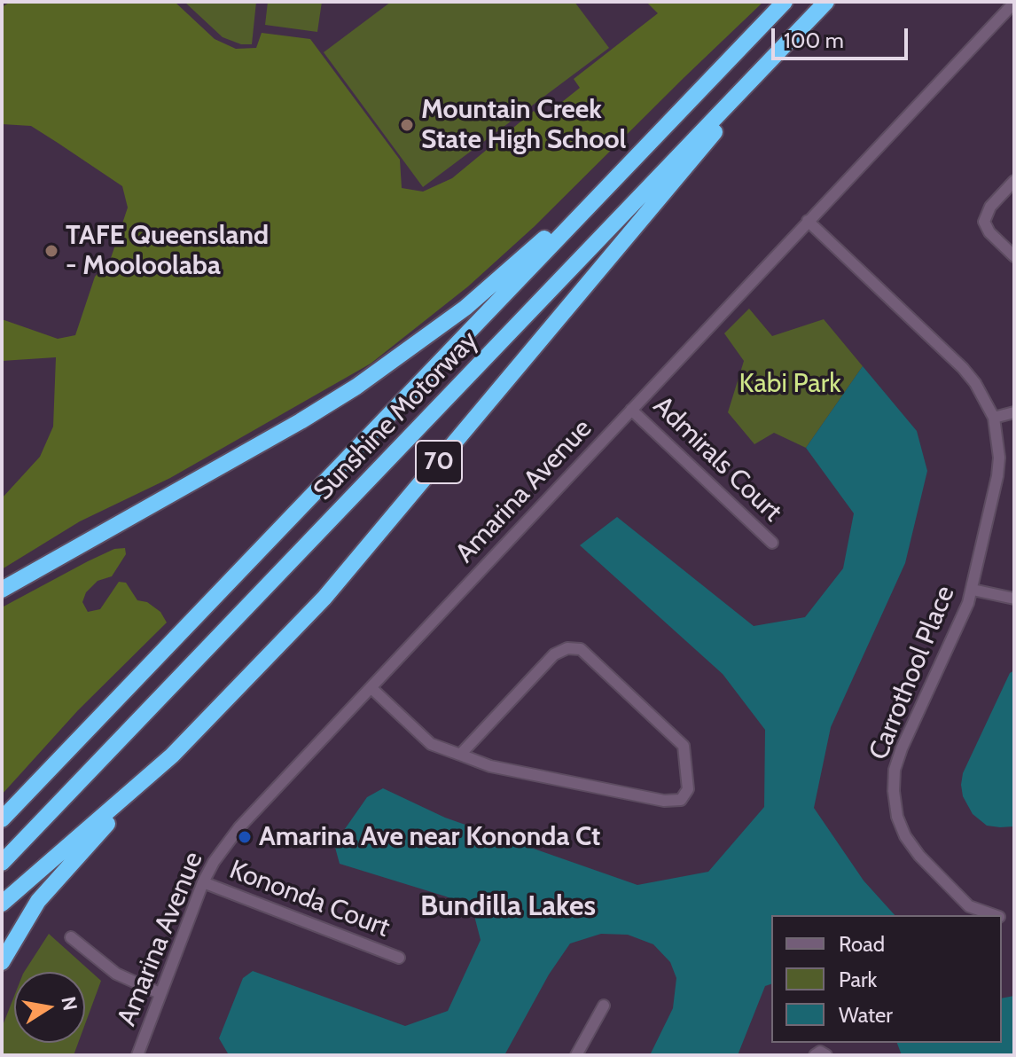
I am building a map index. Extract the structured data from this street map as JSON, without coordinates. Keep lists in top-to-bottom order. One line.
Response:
{"streets":{"highway":["Sunshine Motorway","70"],"street":["Admirals Court","Amarina Avenue","Carrothool Place","Kononda Court"]},"crossings":[["Sunshine Motorway","70"],["Admirals Court","Amarina Avenue"],["Amarina Avenue","Carrothool Place"],["Amarina Avenue","Kononda Court"]],"districts":["Bundilla Lakes"],"parks":["Kabi Park"],"places":["Mountain Creek State High School","TAFE Queensland - Mooloolaba","Amarina Ave near Kononda Ct"],"legend":["Road","Park","Water"],"scale_bar":"100 m","north":"right"}
